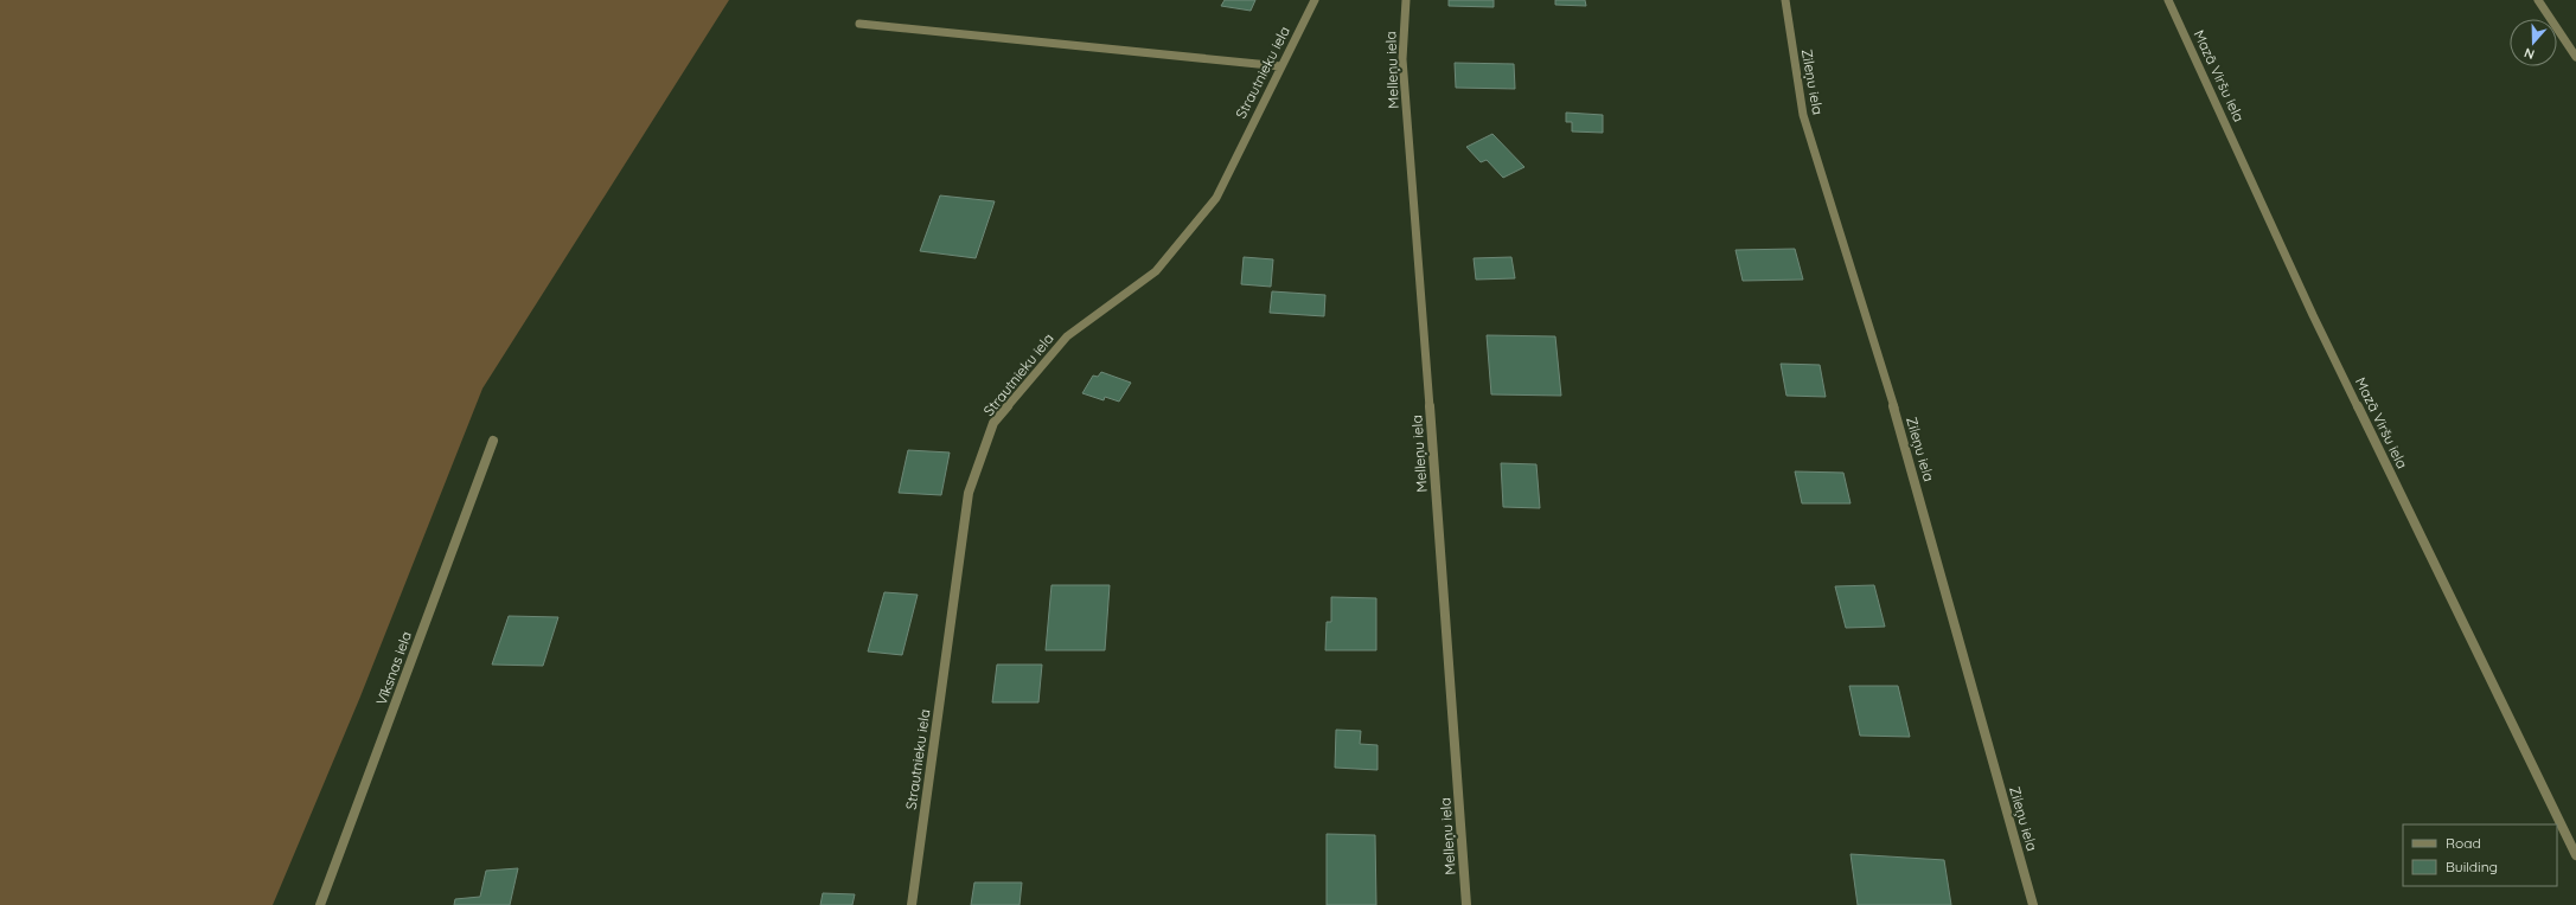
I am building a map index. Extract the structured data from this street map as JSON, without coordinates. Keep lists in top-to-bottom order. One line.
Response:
{"streets":{"street":["Melleņu iela","Strautnieku iela","Mazā Viršu iela","Zileņu iela","Vīksnas iela"]},"legend":["Road","Building"],"north":"bottom"}
